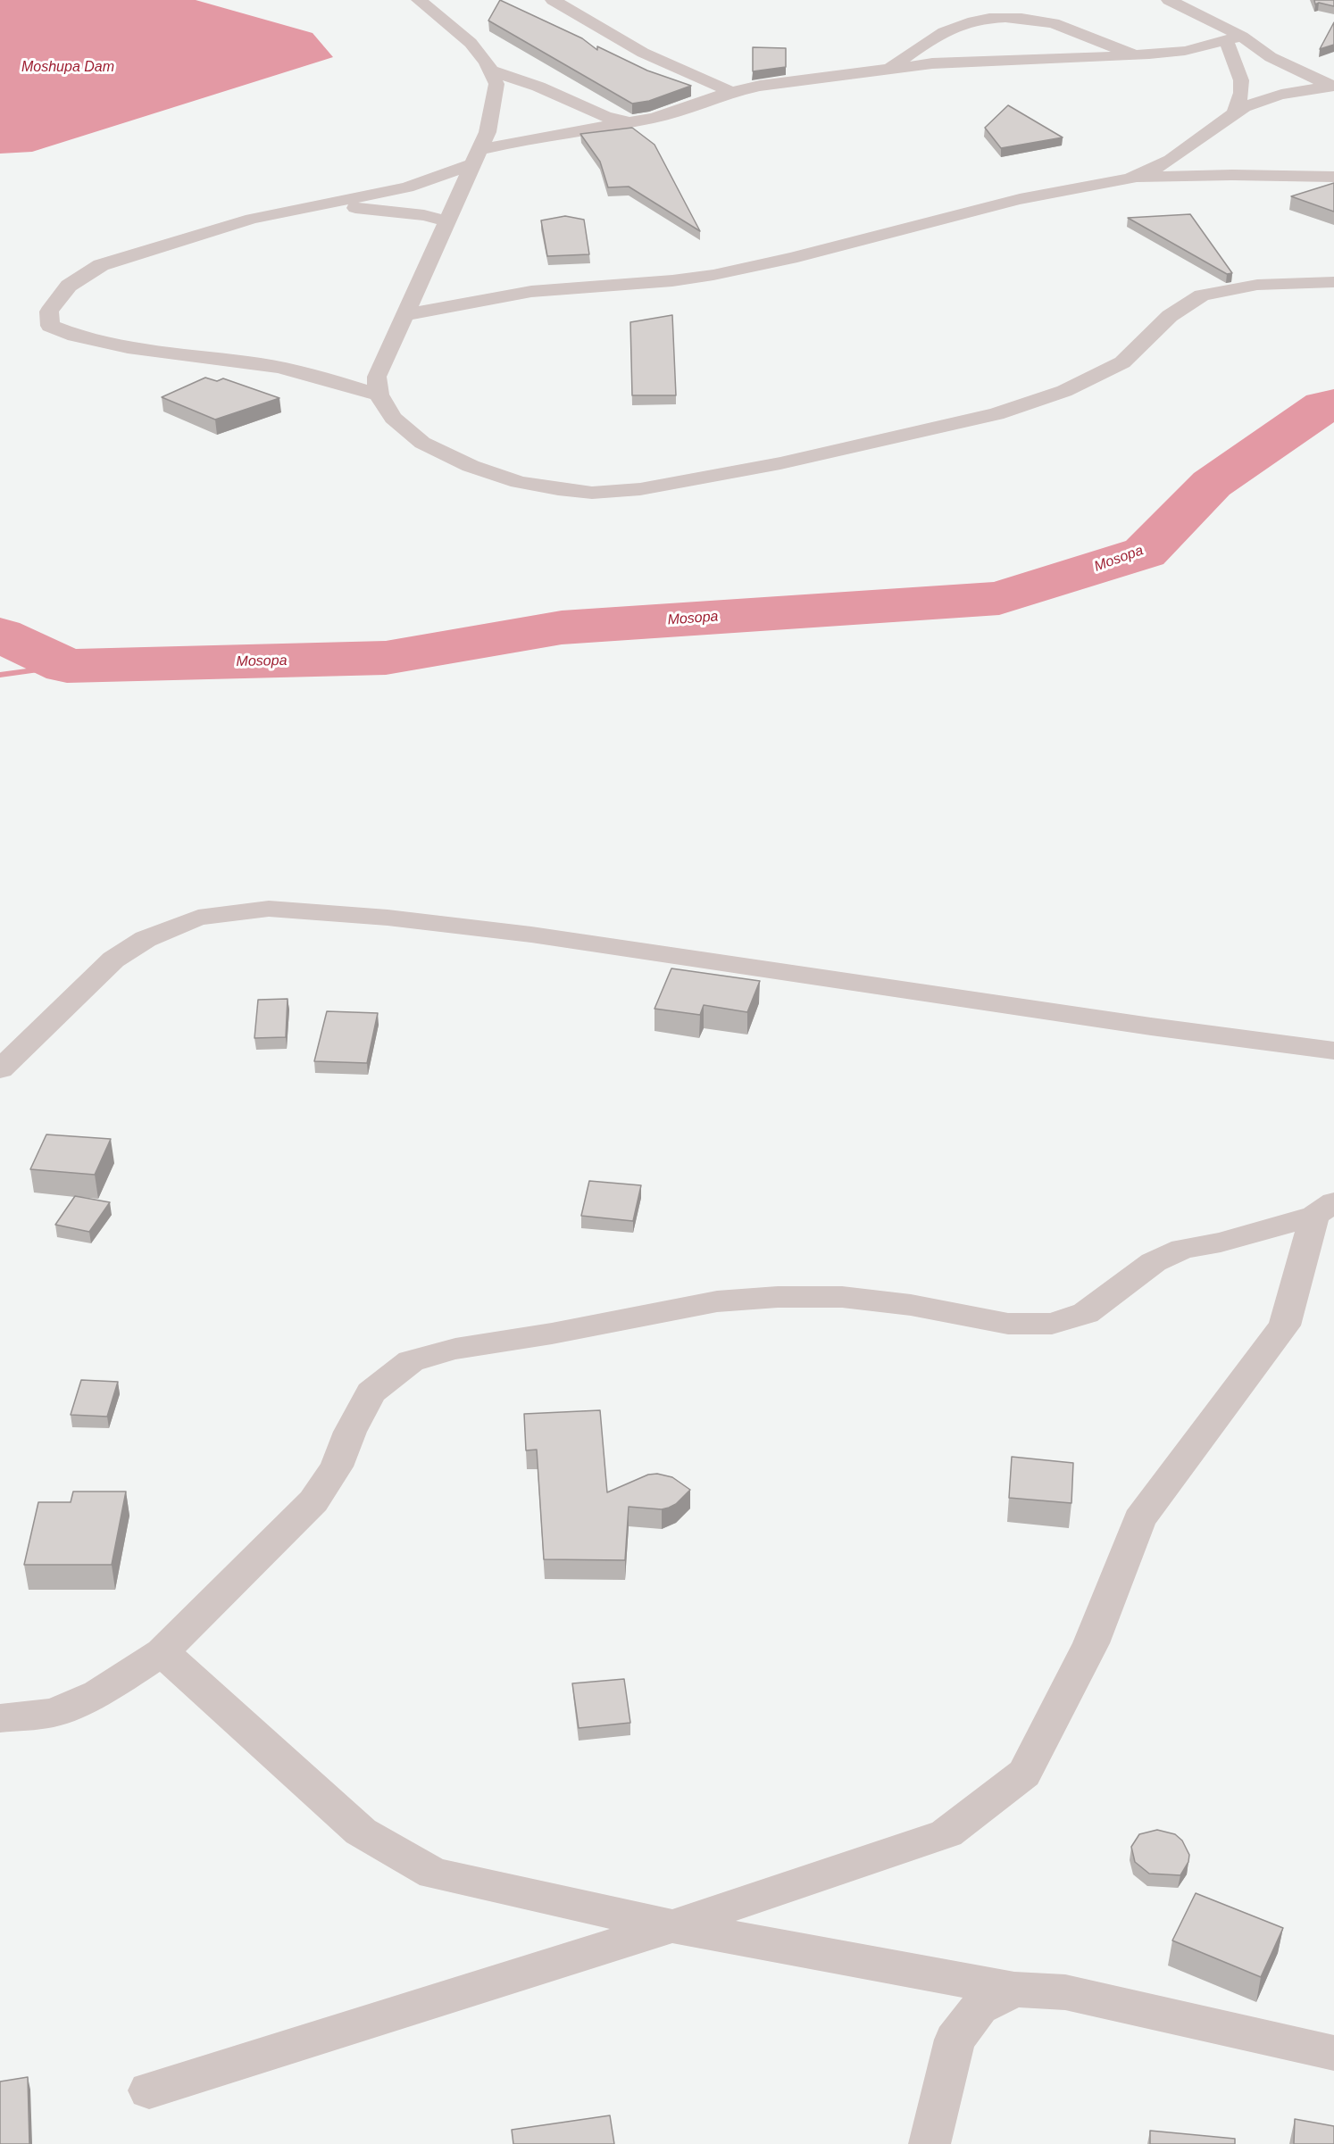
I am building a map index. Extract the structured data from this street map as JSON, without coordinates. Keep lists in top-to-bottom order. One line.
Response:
{"water":["Moshupa Dam","Mosopa"]}
